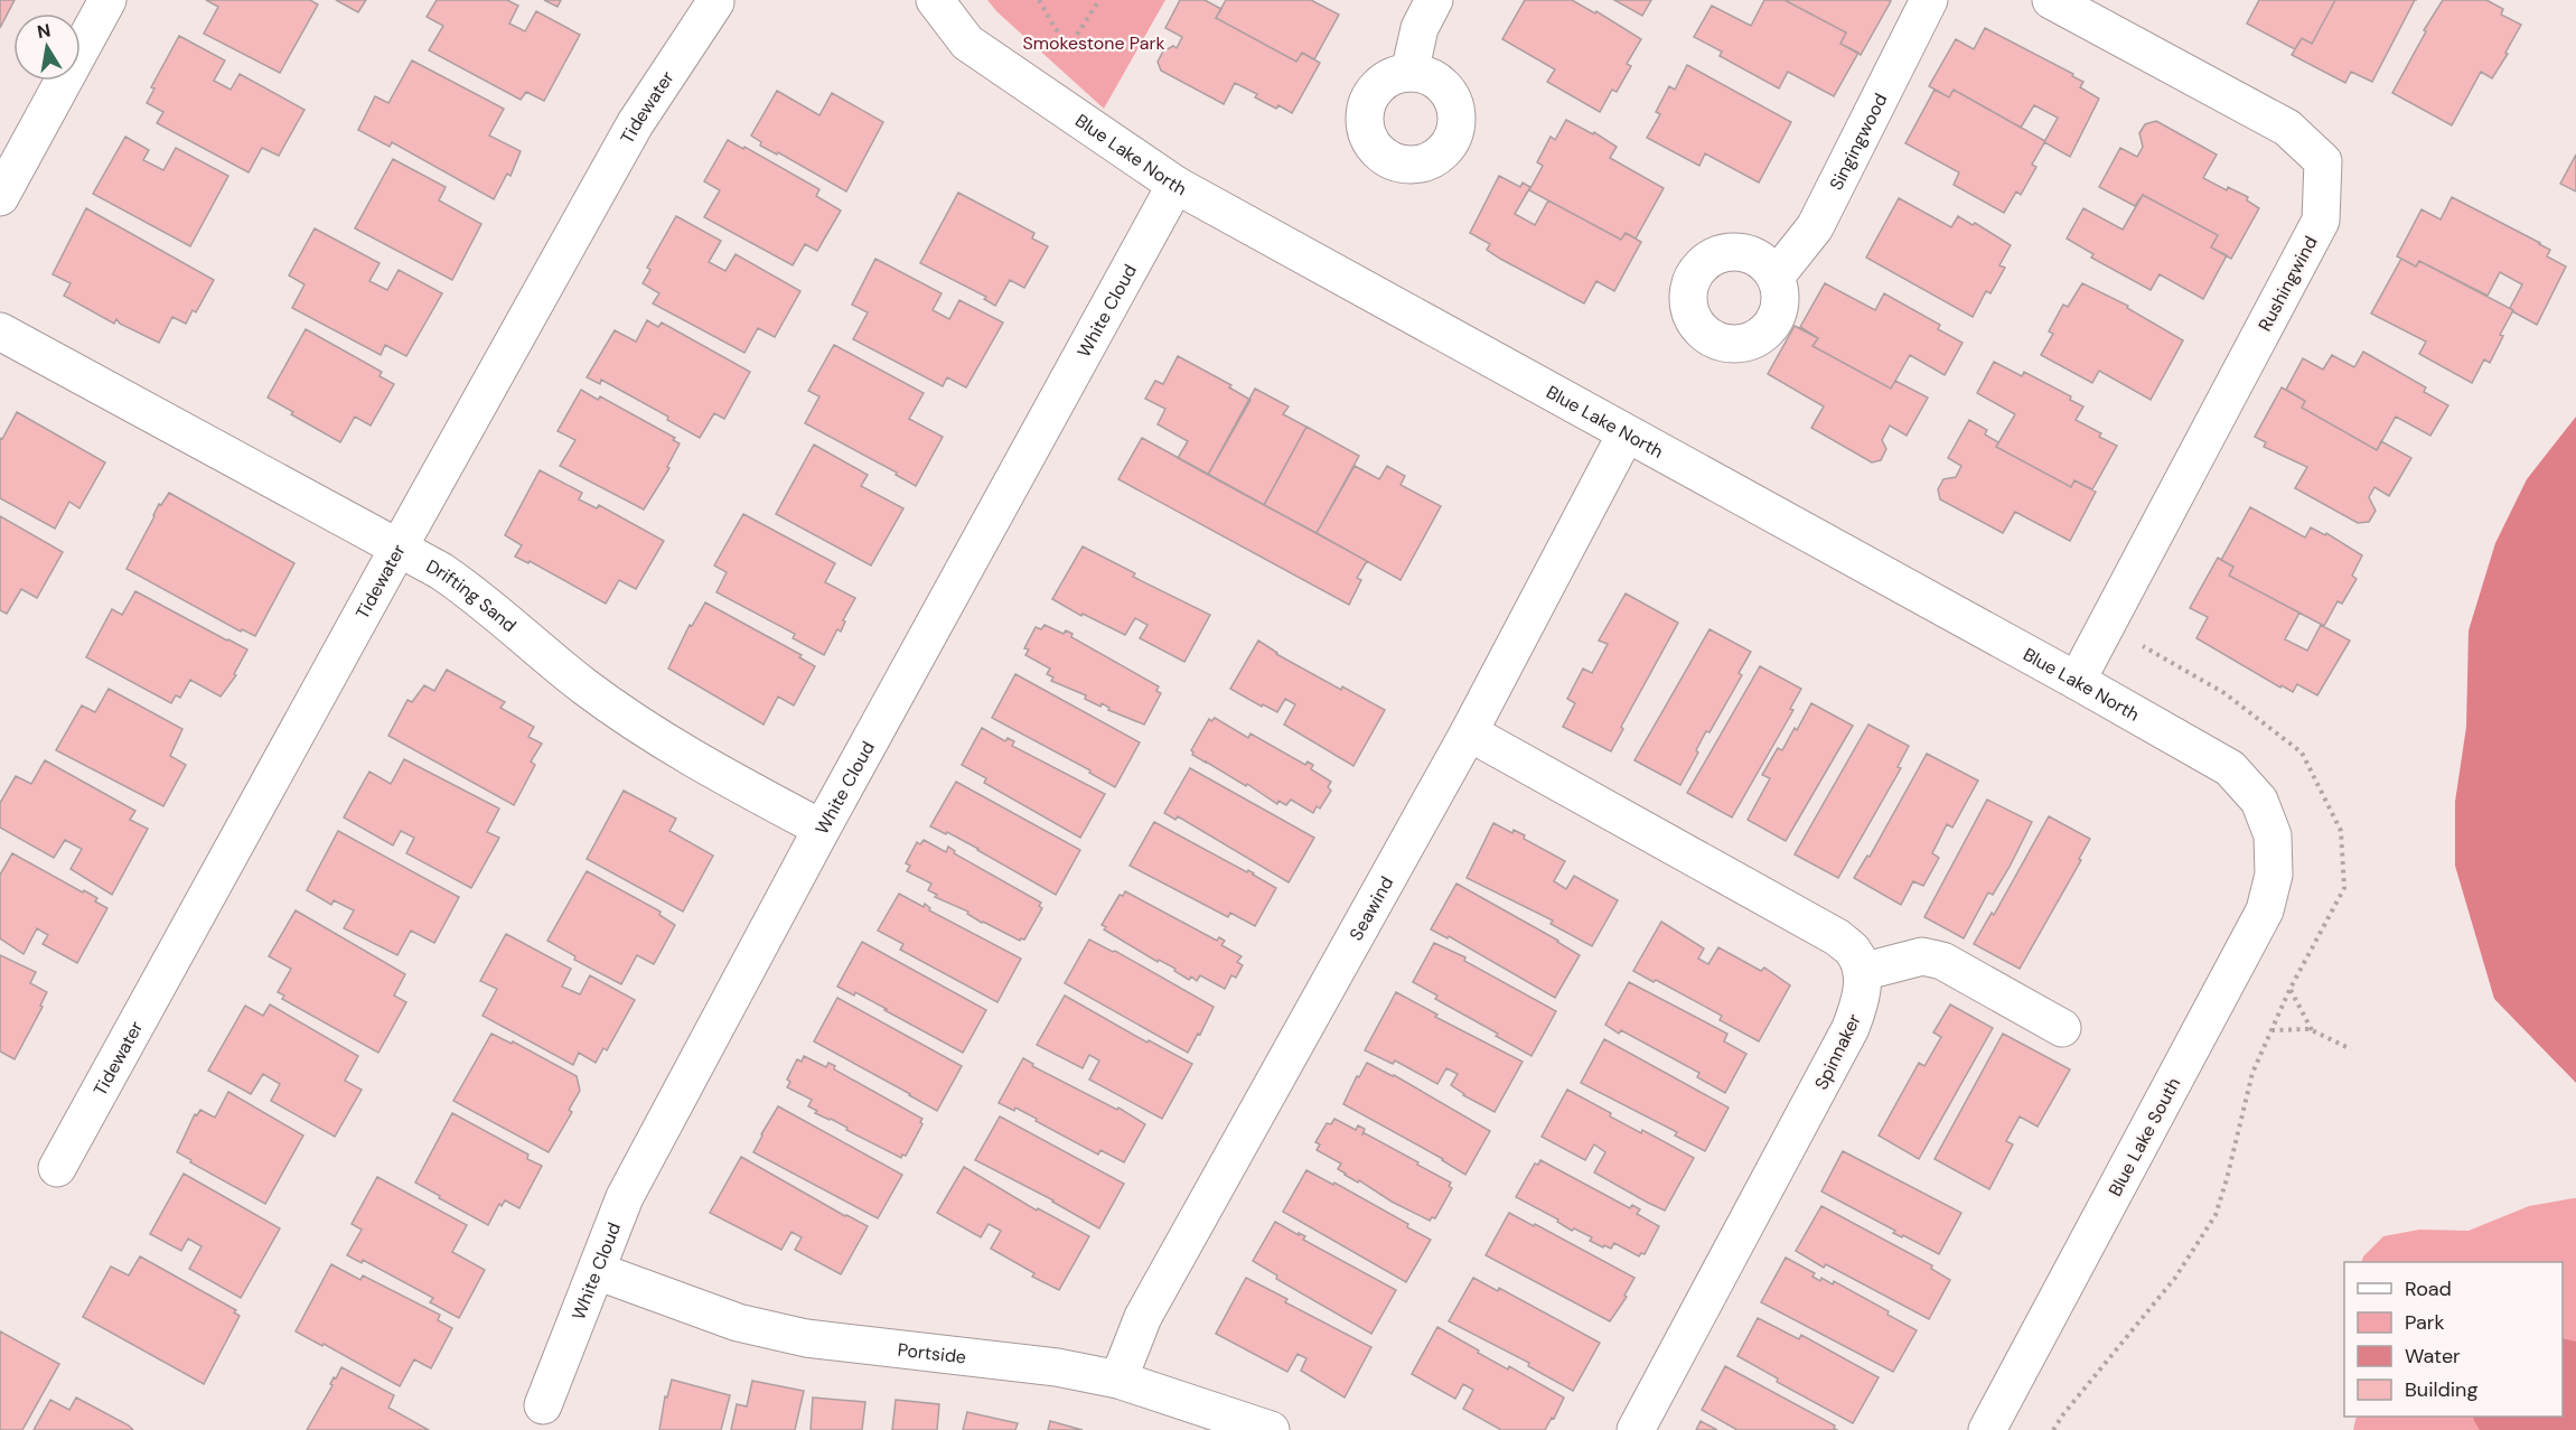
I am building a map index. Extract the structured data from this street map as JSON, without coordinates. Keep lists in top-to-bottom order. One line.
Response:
{"streets":{"street":["Tidewater","Singingwood","Blue Lake North","Rushingwind","White Cloud","Drifting Sand","Seawind","Spinnaker","Blue Lake South","Portside"]},"crossings":[["Tidewater","Drifting Sand"],["Blue Lake North","Rushingwind"],["Blue Lake North","White Cloud"],["Blue Lake North","Seawind"],["Blue Lake North","Blue Lake South"],["White Cloud","Drifting Sand"],["White Cloud","Portside"],["Seawind","Portside"]],"parks":["Smokestone Park"],"legend":["Road","Park","Water","Building"],"north":"top"}
